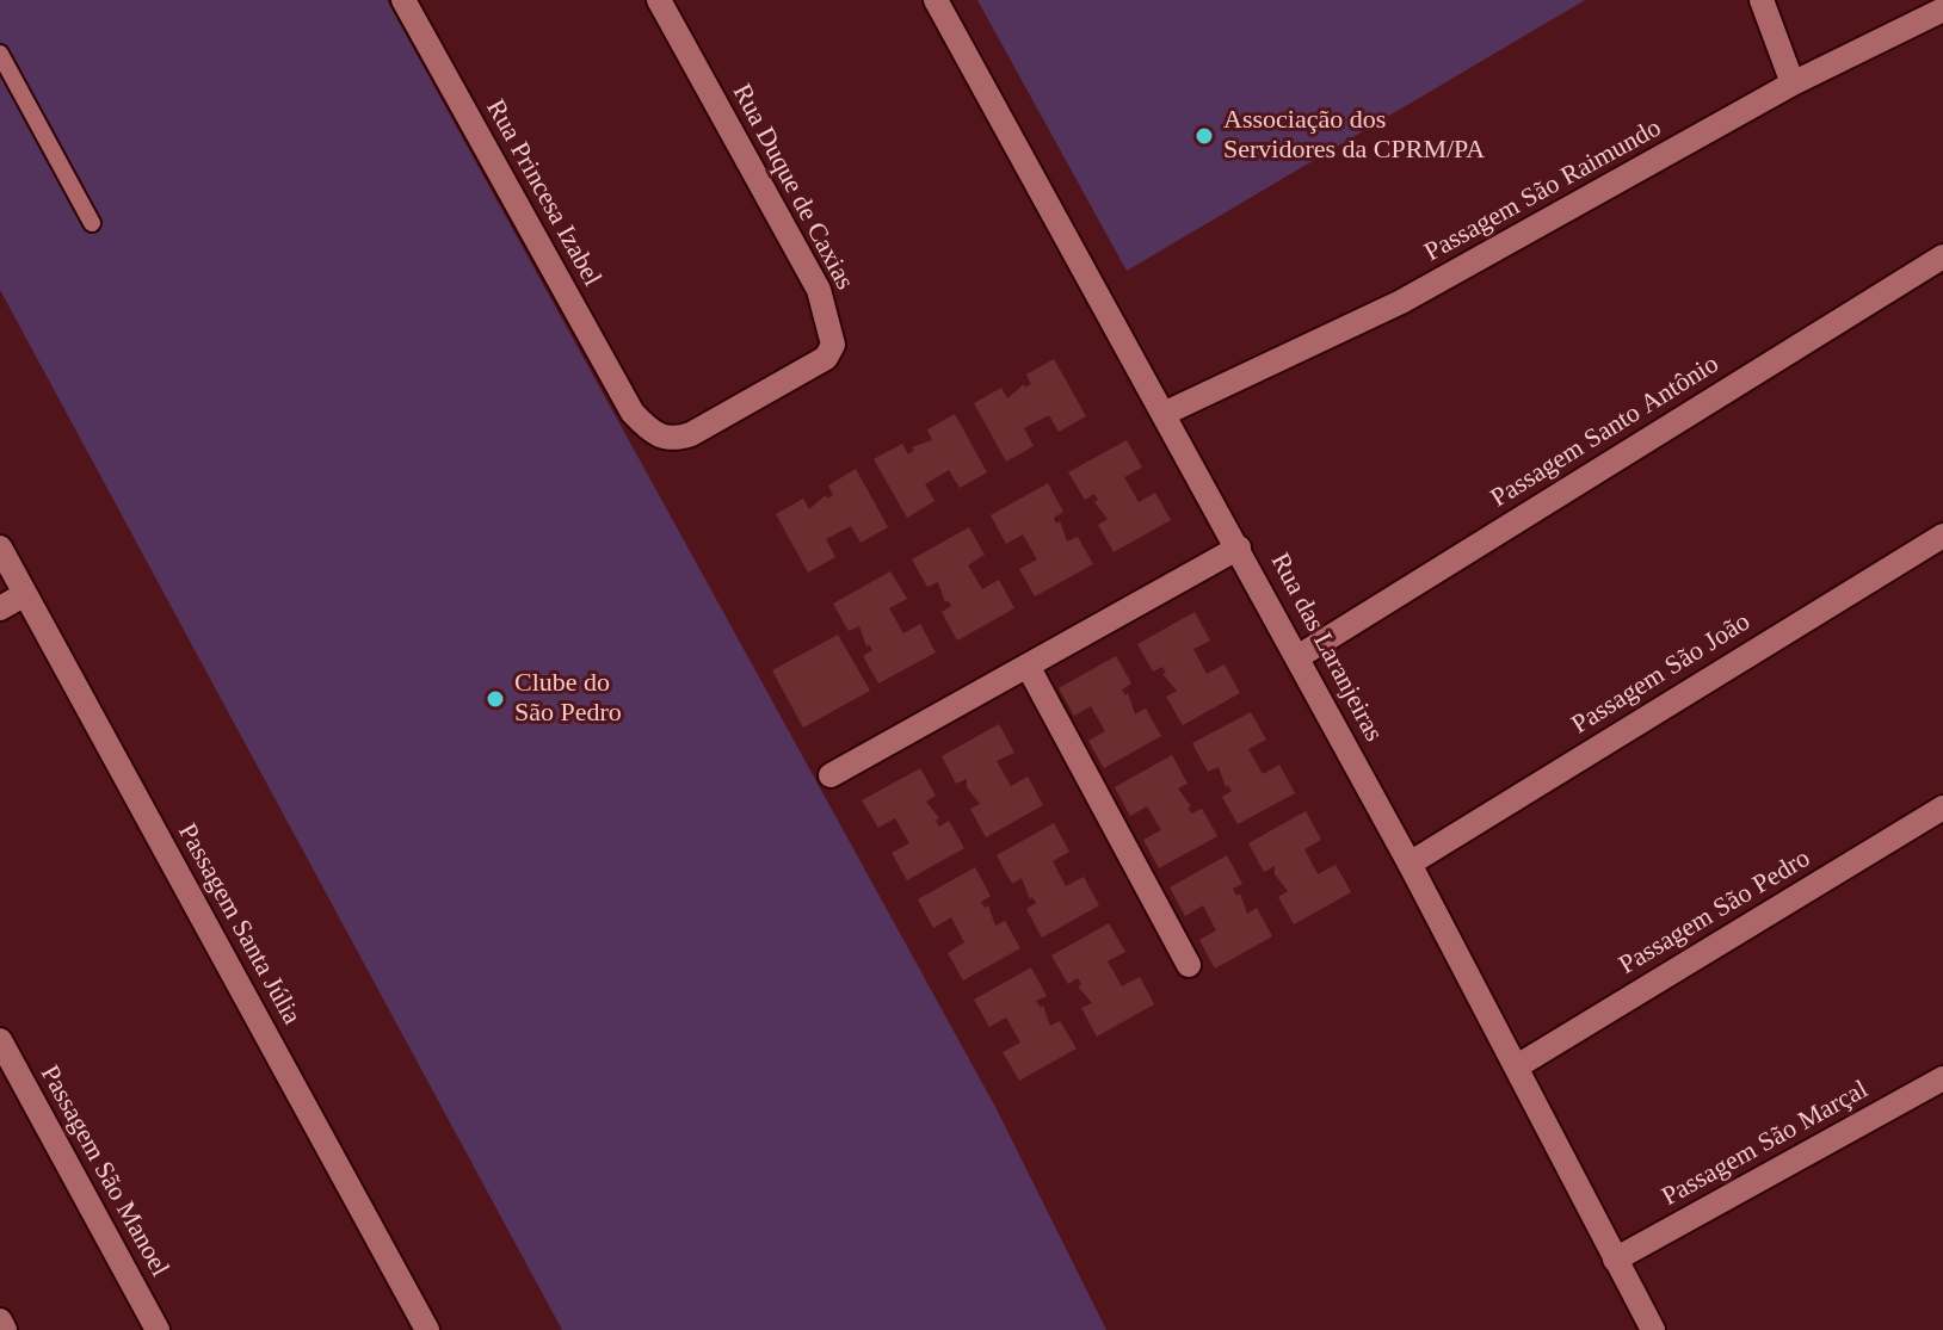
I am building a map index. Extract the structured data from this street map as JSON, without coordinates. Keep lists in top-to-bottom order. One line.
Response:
{"streets":{"street":["Rua Duque de Caxias","Passagem São Raimundo","Rua Princesa Izabel","Passagem Santo Antônio","Rua das Laranjeiras","Passagem São João","Passagem São Pedro","Passagem Santa Júlia","Passagem São Marçal","Passagem São Manoel"]},"crossings":[["Rua Duque de Caxias","Rua Princesa Izabel"],["Passagem São Raimundo","Rua das Laranjeiras"],["Passagem Santo Antônio","Rua das Laranjeiras"],["Rua das Laranjeiras","Passagem São João"],["Rua das Laranjeiras","Passagem São Pedro"],["Rua das Laranjeiras","Passagem São Marçal"]],"places":["Associação dos Servidores da CPRM/PA","Clube do São Pedro"]}
